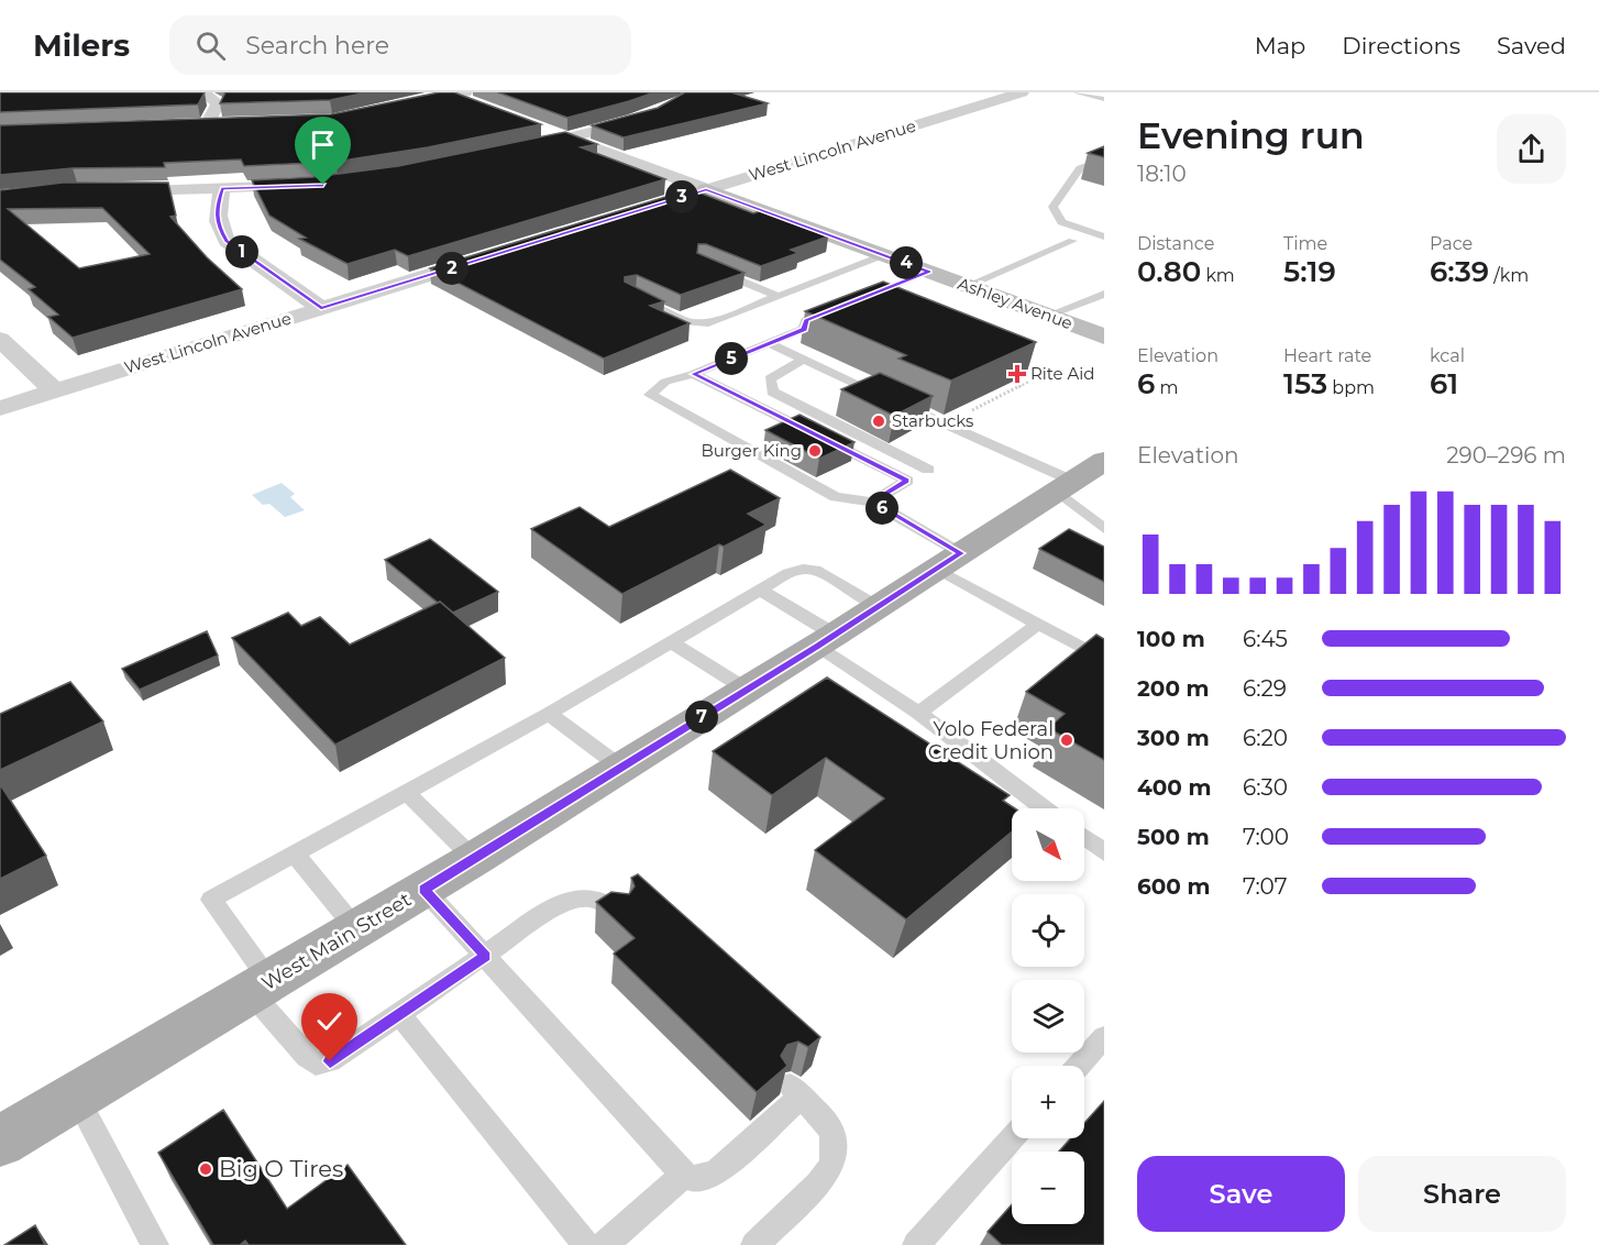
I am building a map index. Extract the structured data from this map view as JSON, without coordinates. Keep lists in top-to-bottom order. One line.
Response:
{"streets":{"main road":["West Main Street"],"street":["West Lincoln Avenue","Ashley Avenue"]},"crossings":[["West Lincoln Avenue","Ashley Avenue"]],"places":{"health":["Rite Aid"],"other":["Starbucks","Burger King","Yolo Federal Credit Union","Big O Tires"]},"north":"bottom right","page":{"header":"Milers","search":"Search here","nav":["Map","Directions","Saved"],"heading":["Evening run","18:10"],"pins":["3","1","4","2","5","6","7"],"stats":[["Distance","0.80 km"],["Time","5:19"],["Pace","6:39 /km"],["Elevation","6 m"],["Heart rate","153 bpm"],["kcal","61"]],"chart":["Elevation","290–296 m"],"list":[{"name":"100 m","note":"6:45"},{"name":"200 m","note":"6:29"},{"name":"300 m","note":"6:20"},{"name":"400 m","note":"6:30"},{"name":"500 m","note":"7:00"},{"name":"600 m","note":"7:07"}],"map_buttons":["+","−"],"buttons":["Save","Share"]}}
